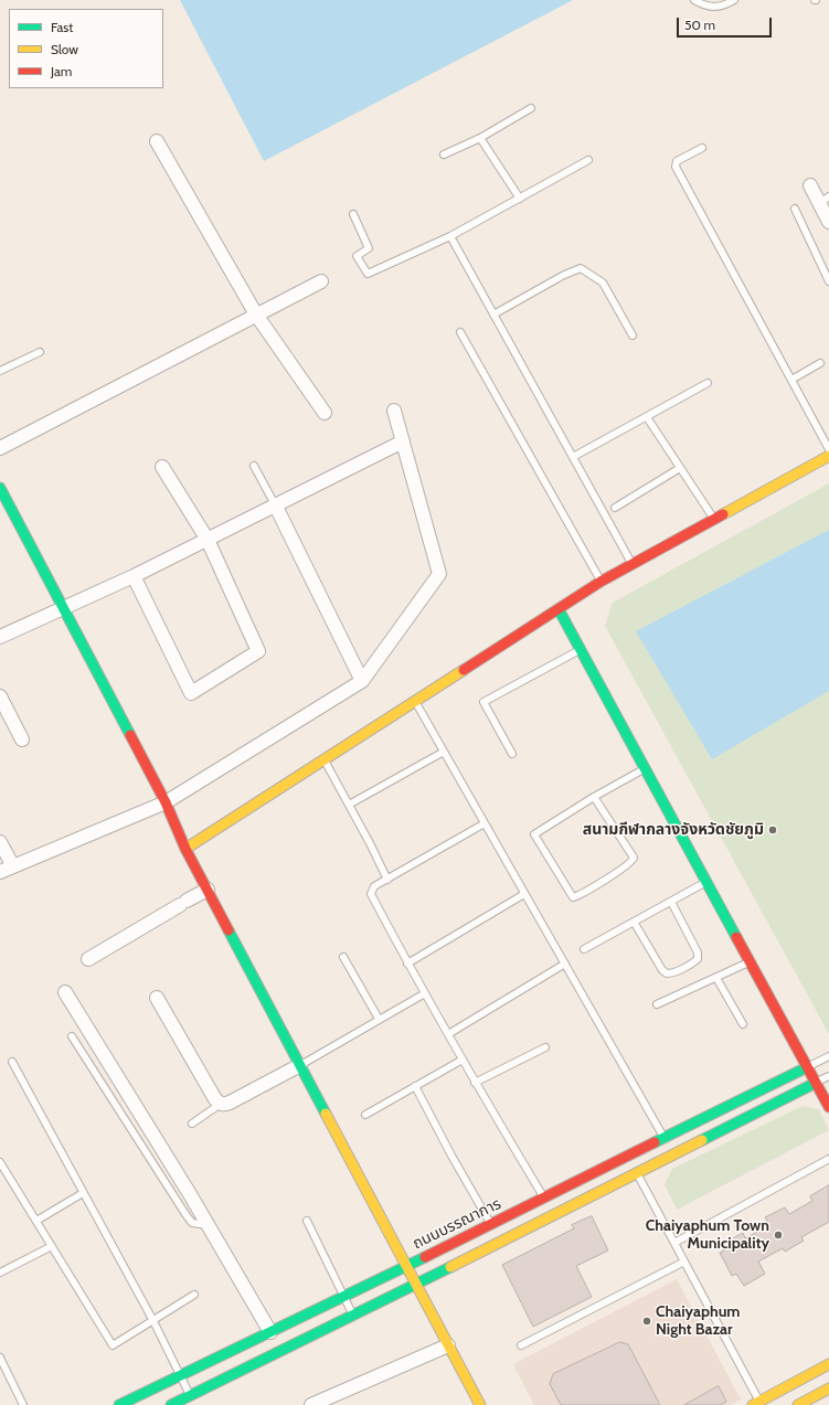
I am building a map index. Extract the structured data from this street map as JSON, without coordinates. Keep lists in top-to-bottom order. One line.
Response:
{"streets":{"street":["ถนนบรรณาการ"]},"places":["สนามกีฬากลางจังหวัดชัยภูมิ","Chaiyaphum Town Municipality","Chaiyaphum Night Bazar"],"legend":["Fast","Slow","Jam"],"scale_bar":"50 m"}
